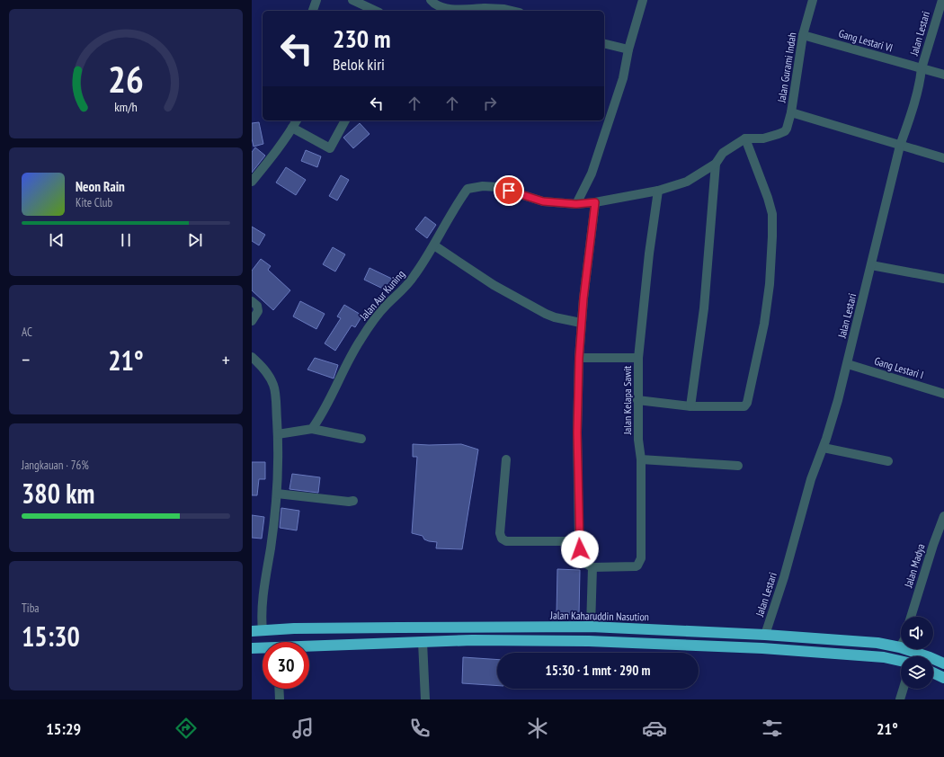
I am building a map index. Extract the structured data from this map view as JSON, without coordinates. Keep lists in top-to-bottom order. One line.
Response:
{"streets":{"highway":["Jalan Kaharuddin Nasution"],"street":["Jalan Lestari","Gang Lestari VI","Jalan Gurami Indah","Jalan Aur Kuning","Gang Lestari I","Jalan Kelapa Sawit","Jalan Madya"]},"crossings":[["Jalan Lestari","Gang Lestari VI"],["Jalan Lestari","Gang Lestari I"],["Jalan Lestari","Jalan Kaharuddin Nasution"],["Gang Lestari VI","Jalan Gurami Indah"]],"page":{"turn":["230 m","Belok kiri"],"song":["Neon Rain","Kite Club"],"tile":["AC",["Jangkauan · 76%","380 km"],["Tiba","15:30"]],"heat":["−","21°","+"],"limit":"30","trip":"15:30 · 1 mnt · 290 m","tabs":["15:29","21°"],"gauge":["26","km/h"]}}
